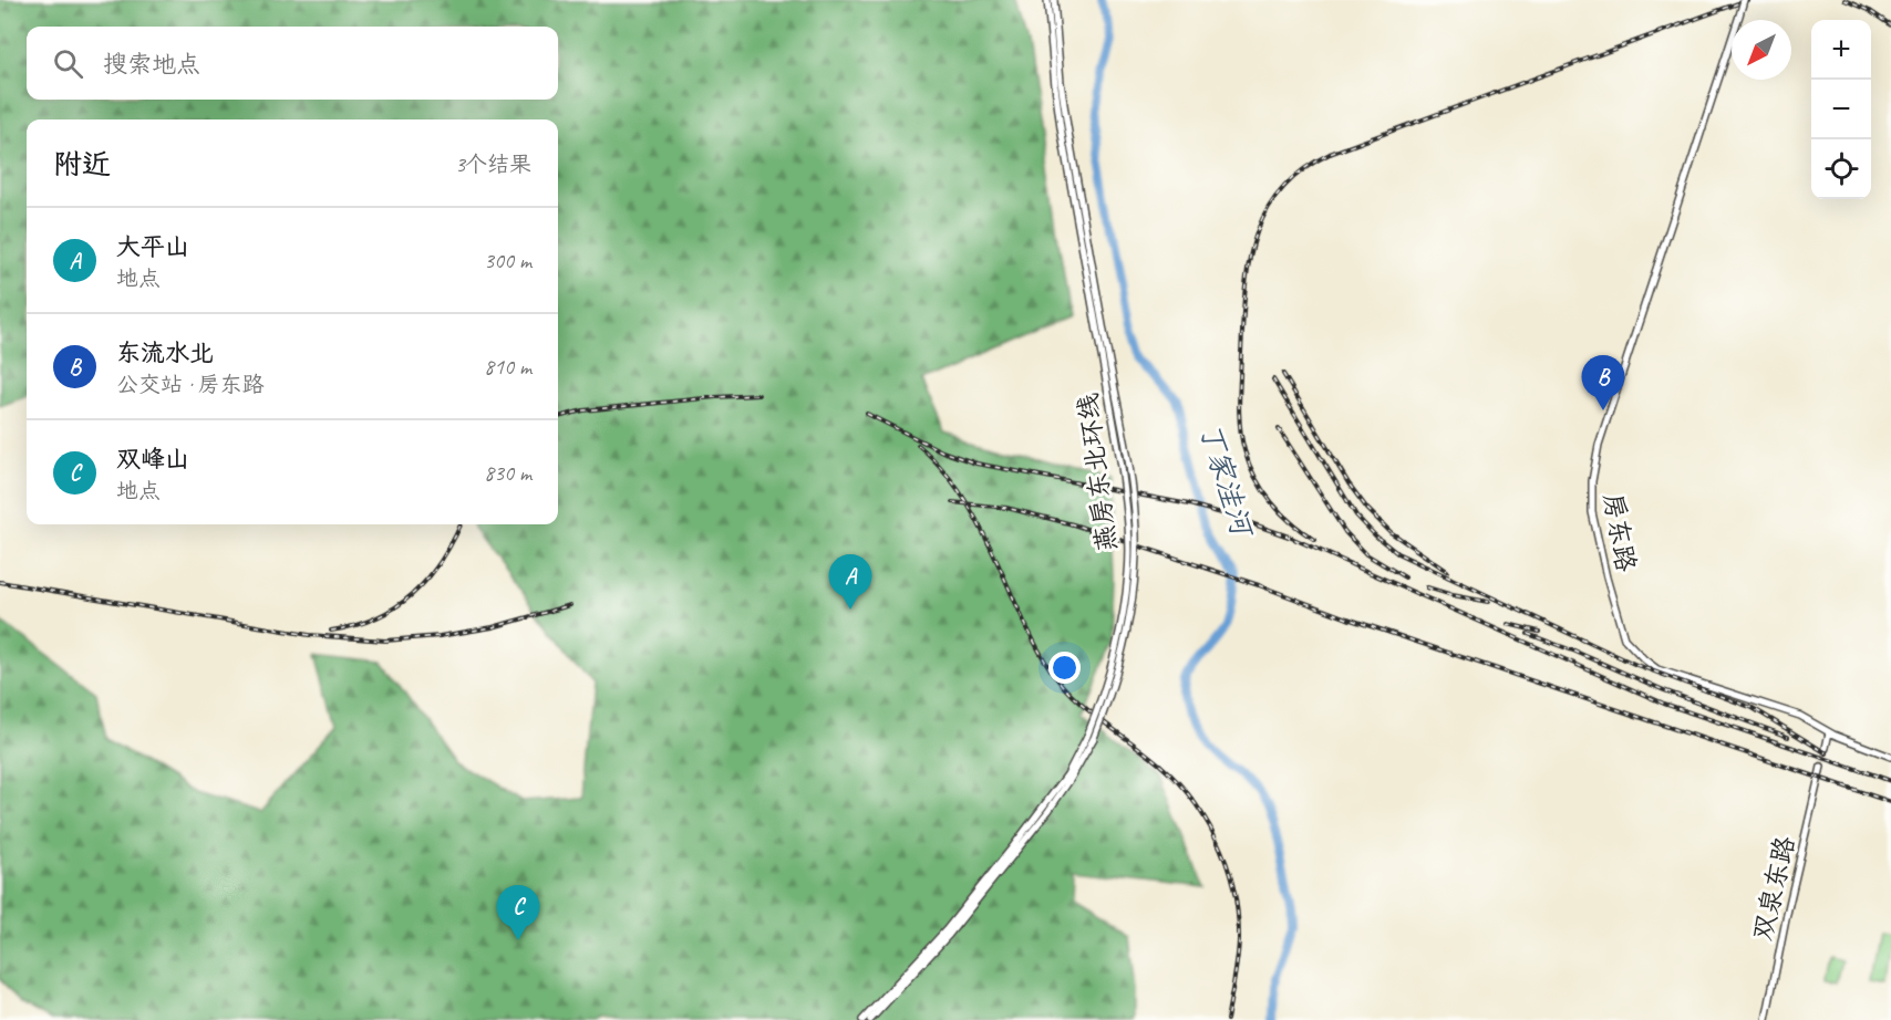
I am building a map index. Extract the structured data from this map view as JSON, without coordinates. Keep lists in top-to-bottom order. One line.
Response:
{"streets":{"main road":["燕房东北环线","房东路","双泉东路"]},"water":["丁家洼河"],"north":"bottom left","page":{"map_buttons":["+","−"],"search":"搜索地点","heading":["附近","3个结果"],"list":[{"mark":"A","name":"大平山","note":"地点","value":"300 m"},{"mark":"B","name":"东流水北","note":"公交站 · 房东路","value":"810 m"},{"mark":"C","name":"双峰山","note":"地点","value":"830 m"}],"pins":["B","A","C"]}}
